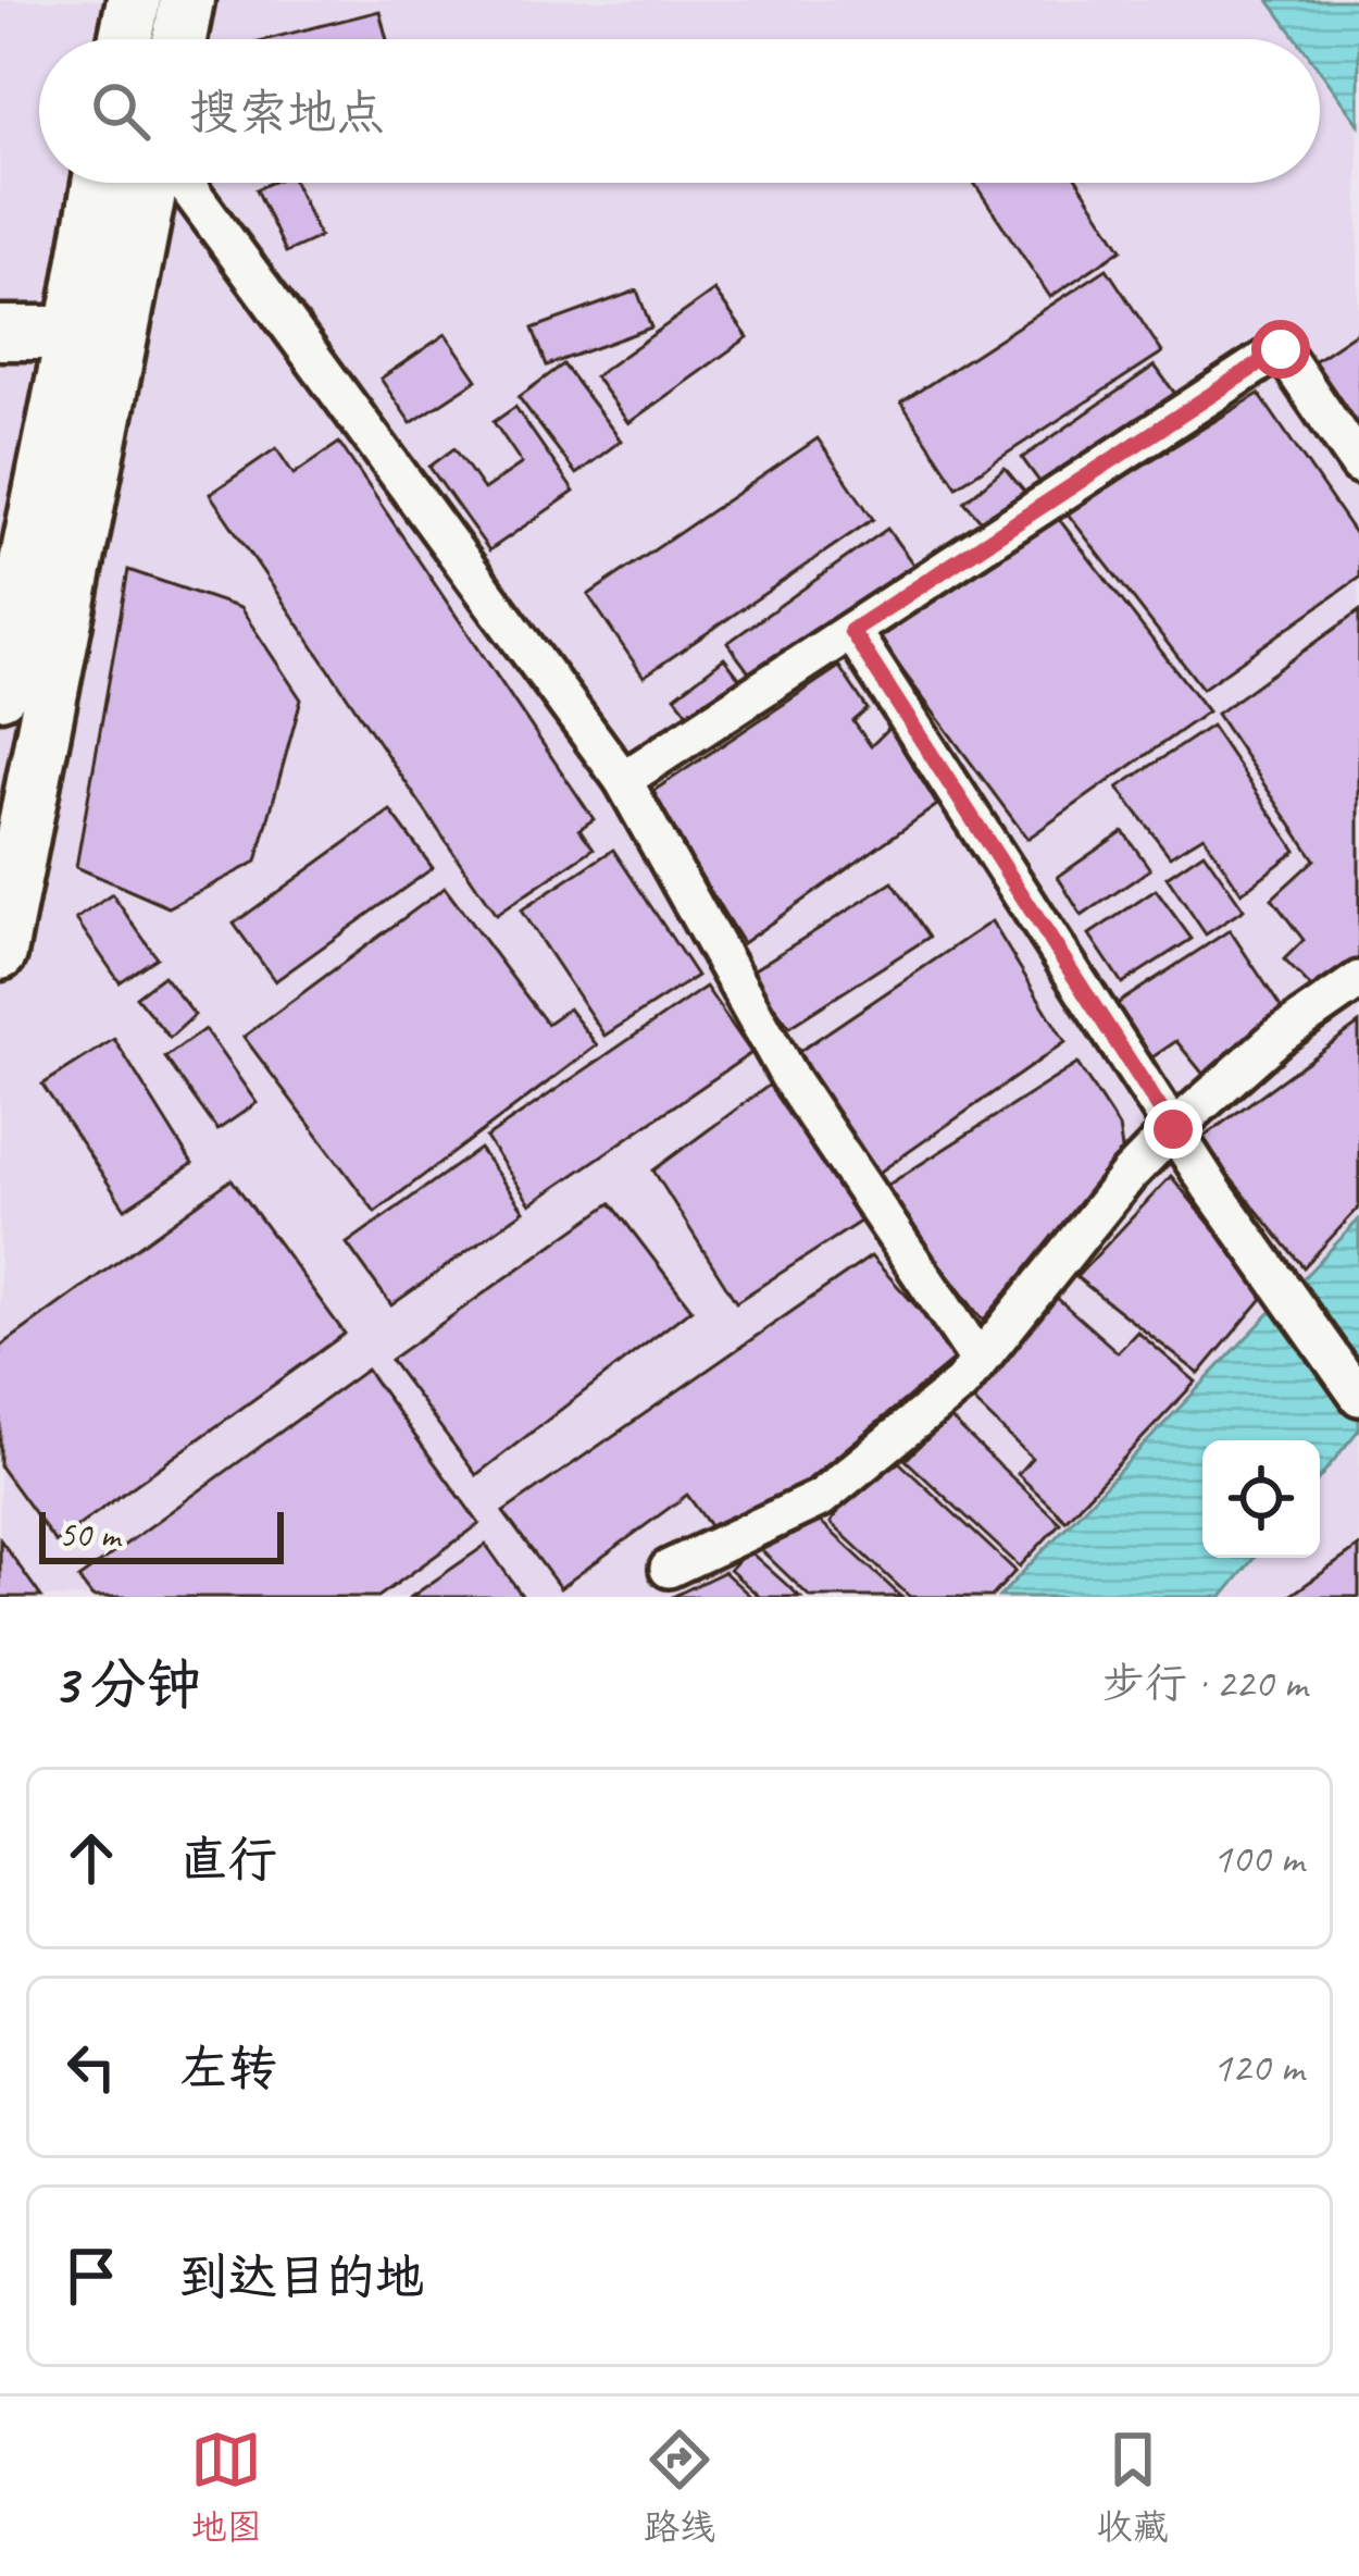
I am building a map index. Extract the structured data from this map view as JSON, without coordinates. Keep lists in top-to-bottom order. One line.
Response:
{"scale_bar":"50 m","page":{"search":"搜索地点","scale":"50 m","heading":["3 分钟","步行 · 220 m"],"list":[["直行","100 m"],["左转","120 m"],"到达目的地"],"nav":["地图","路线","收藏"]}}
